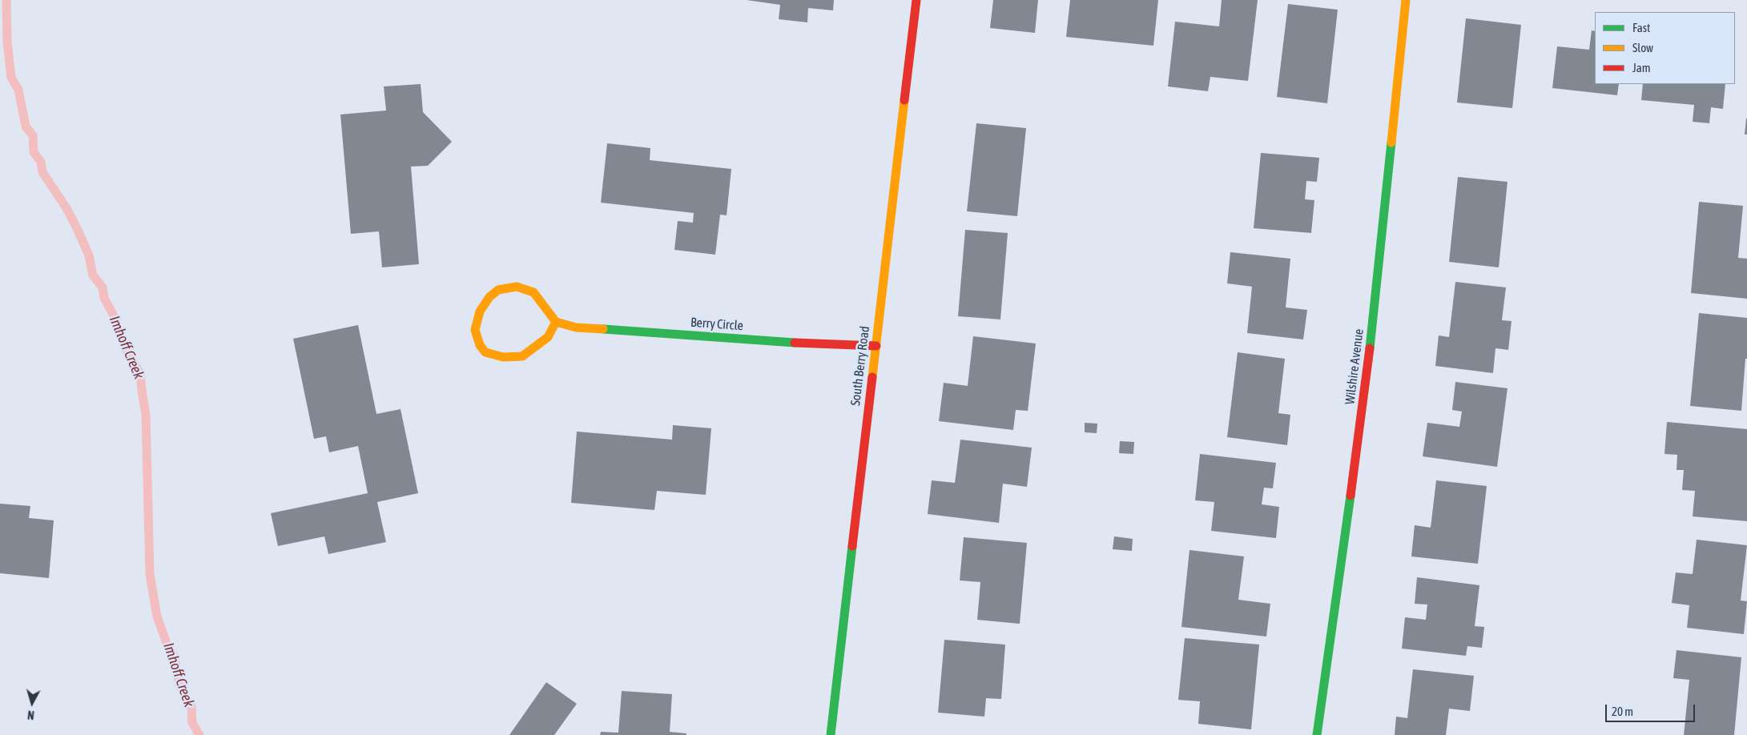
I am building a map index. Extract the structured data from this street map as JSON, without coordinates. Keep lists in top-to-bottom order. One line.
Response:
{"streets":{"street":["Berry Circle","South Berry Road","Wilshire Avenue"]},"crossings":[["Berry Circle","South Berry Road"]],"water":["Imhoff Creek"],"legend":["Fast","Slow","Jam"],"scale_bar":"20 m","north":"bottom"}
